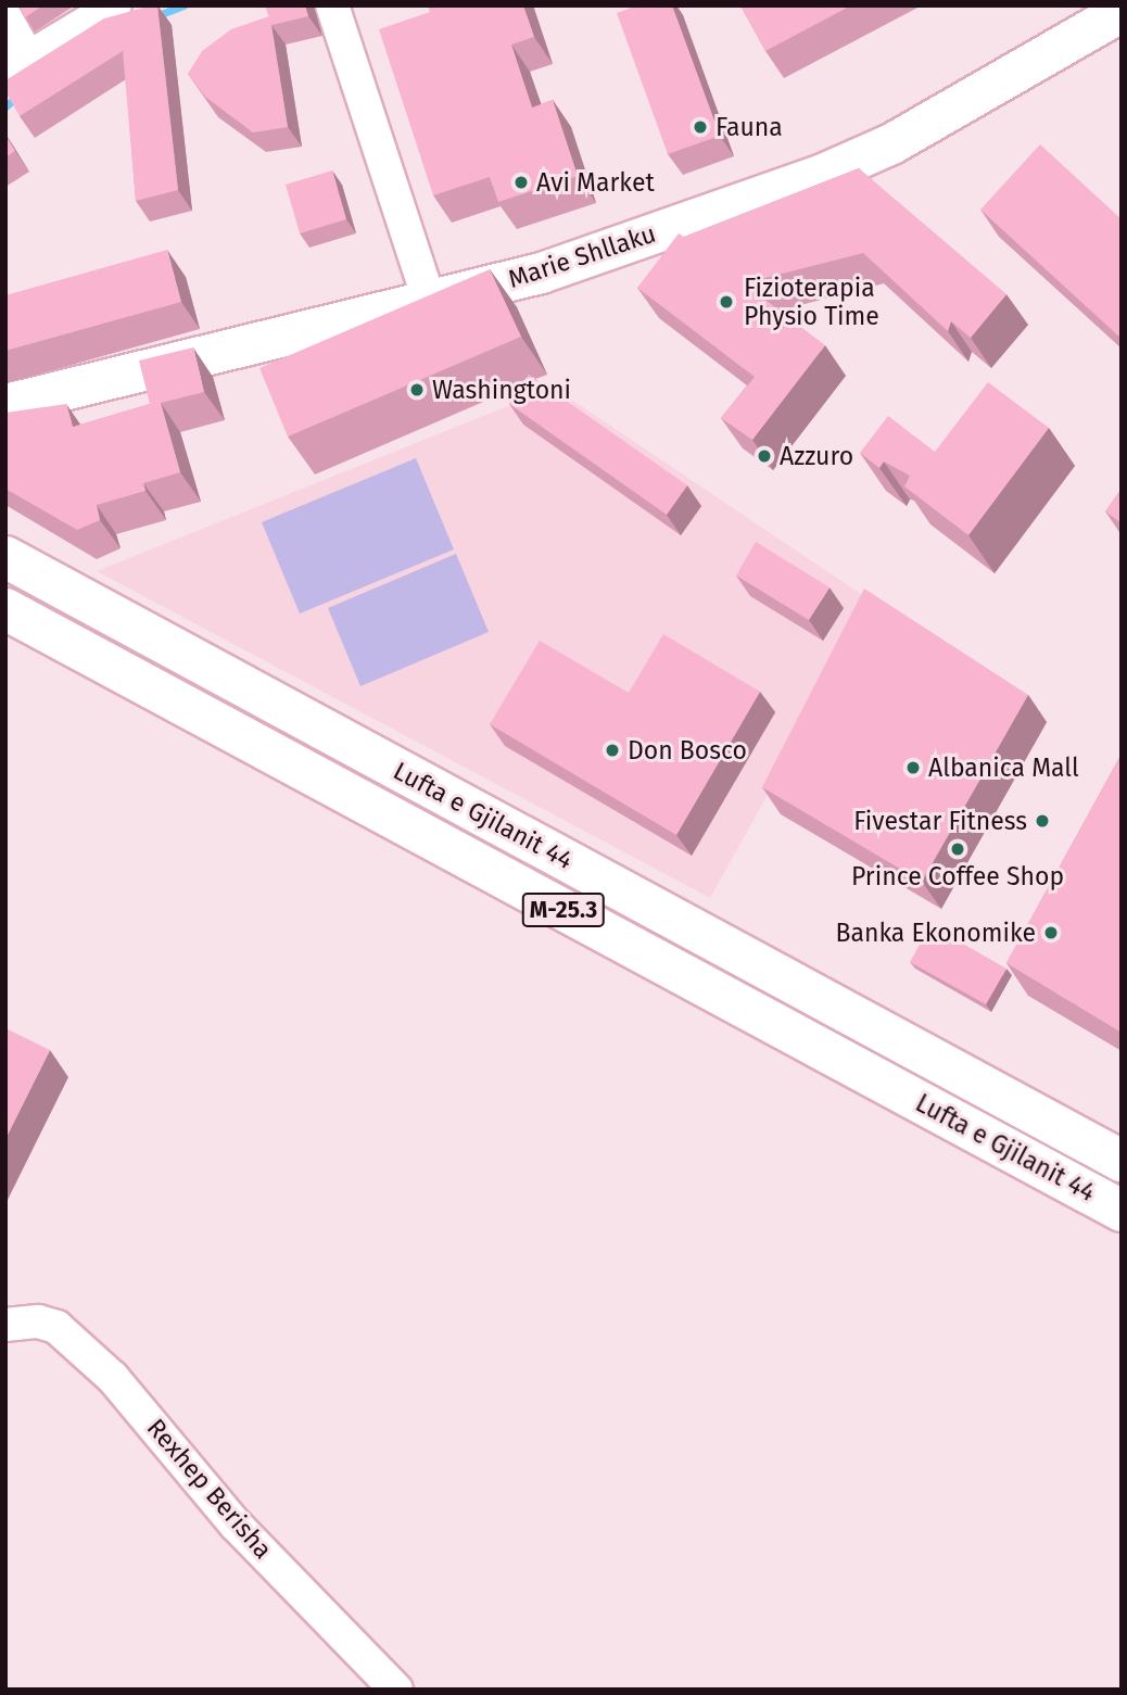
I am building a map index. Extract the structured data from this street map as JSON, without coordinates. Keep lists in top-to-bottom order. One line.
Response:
{"streets":{"main road":["Lufta e Gjilanit 44","M-25.3"],"street":["Marie Shllaku","Rexhep Berisha"]},"places":["Fauna","Avi Market","Fizioterapia Physio Time","Washingtoni","Azzuro","Don Bosco","Albanica Mall","Fivestar Fitness","Prince Coffee Shop","Banka Ekonomike"]}
